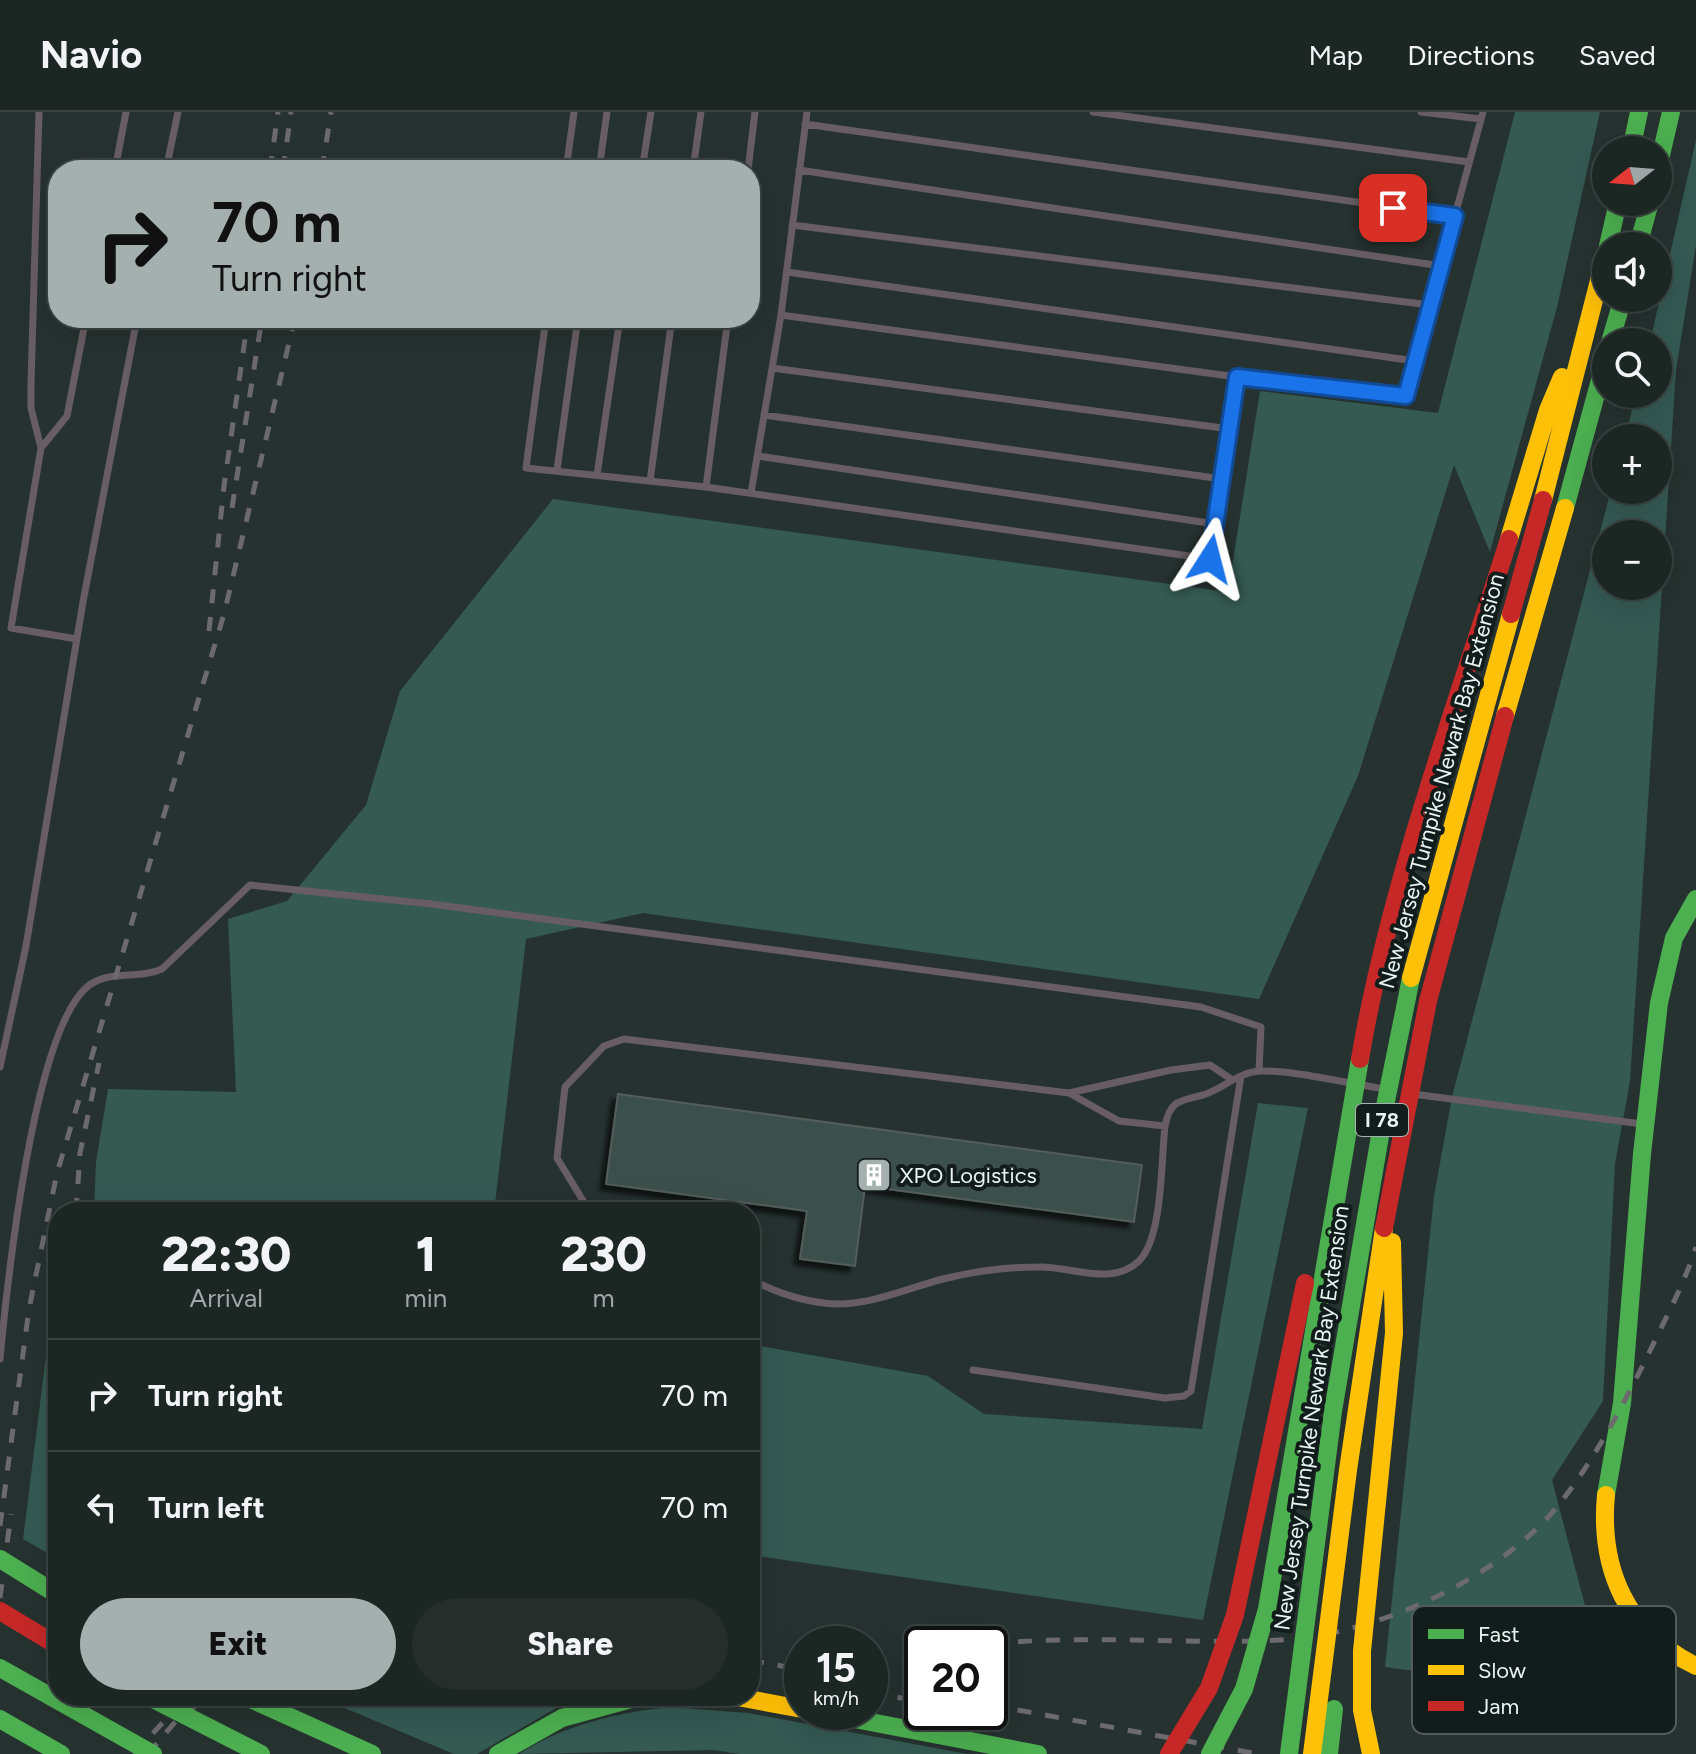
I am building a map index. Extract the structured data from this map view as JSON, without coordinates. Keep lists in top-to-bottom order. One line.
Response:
{"streets":{"main road":["New Jersey Turnpike Newark Bay Extension","I 78"]},"places":{"building":["XPO Logistics"]},"legend":["Fast","Slow","Jam"],"north":"left","page":{"header":"Navio","nav":["Map","Directions","Saved"],"map_buttons":["+","−"],"turn":["70 m","Turn right"],"eta":["22:30","Arrival","1","min","230","m"],"list":[{"name":"Turn right","value":"70 m"},{"name":"Turn left","value":"70 m"}],"buttons":["Exit","Share"],"speed":"15 km/h","limit":"20"}}
